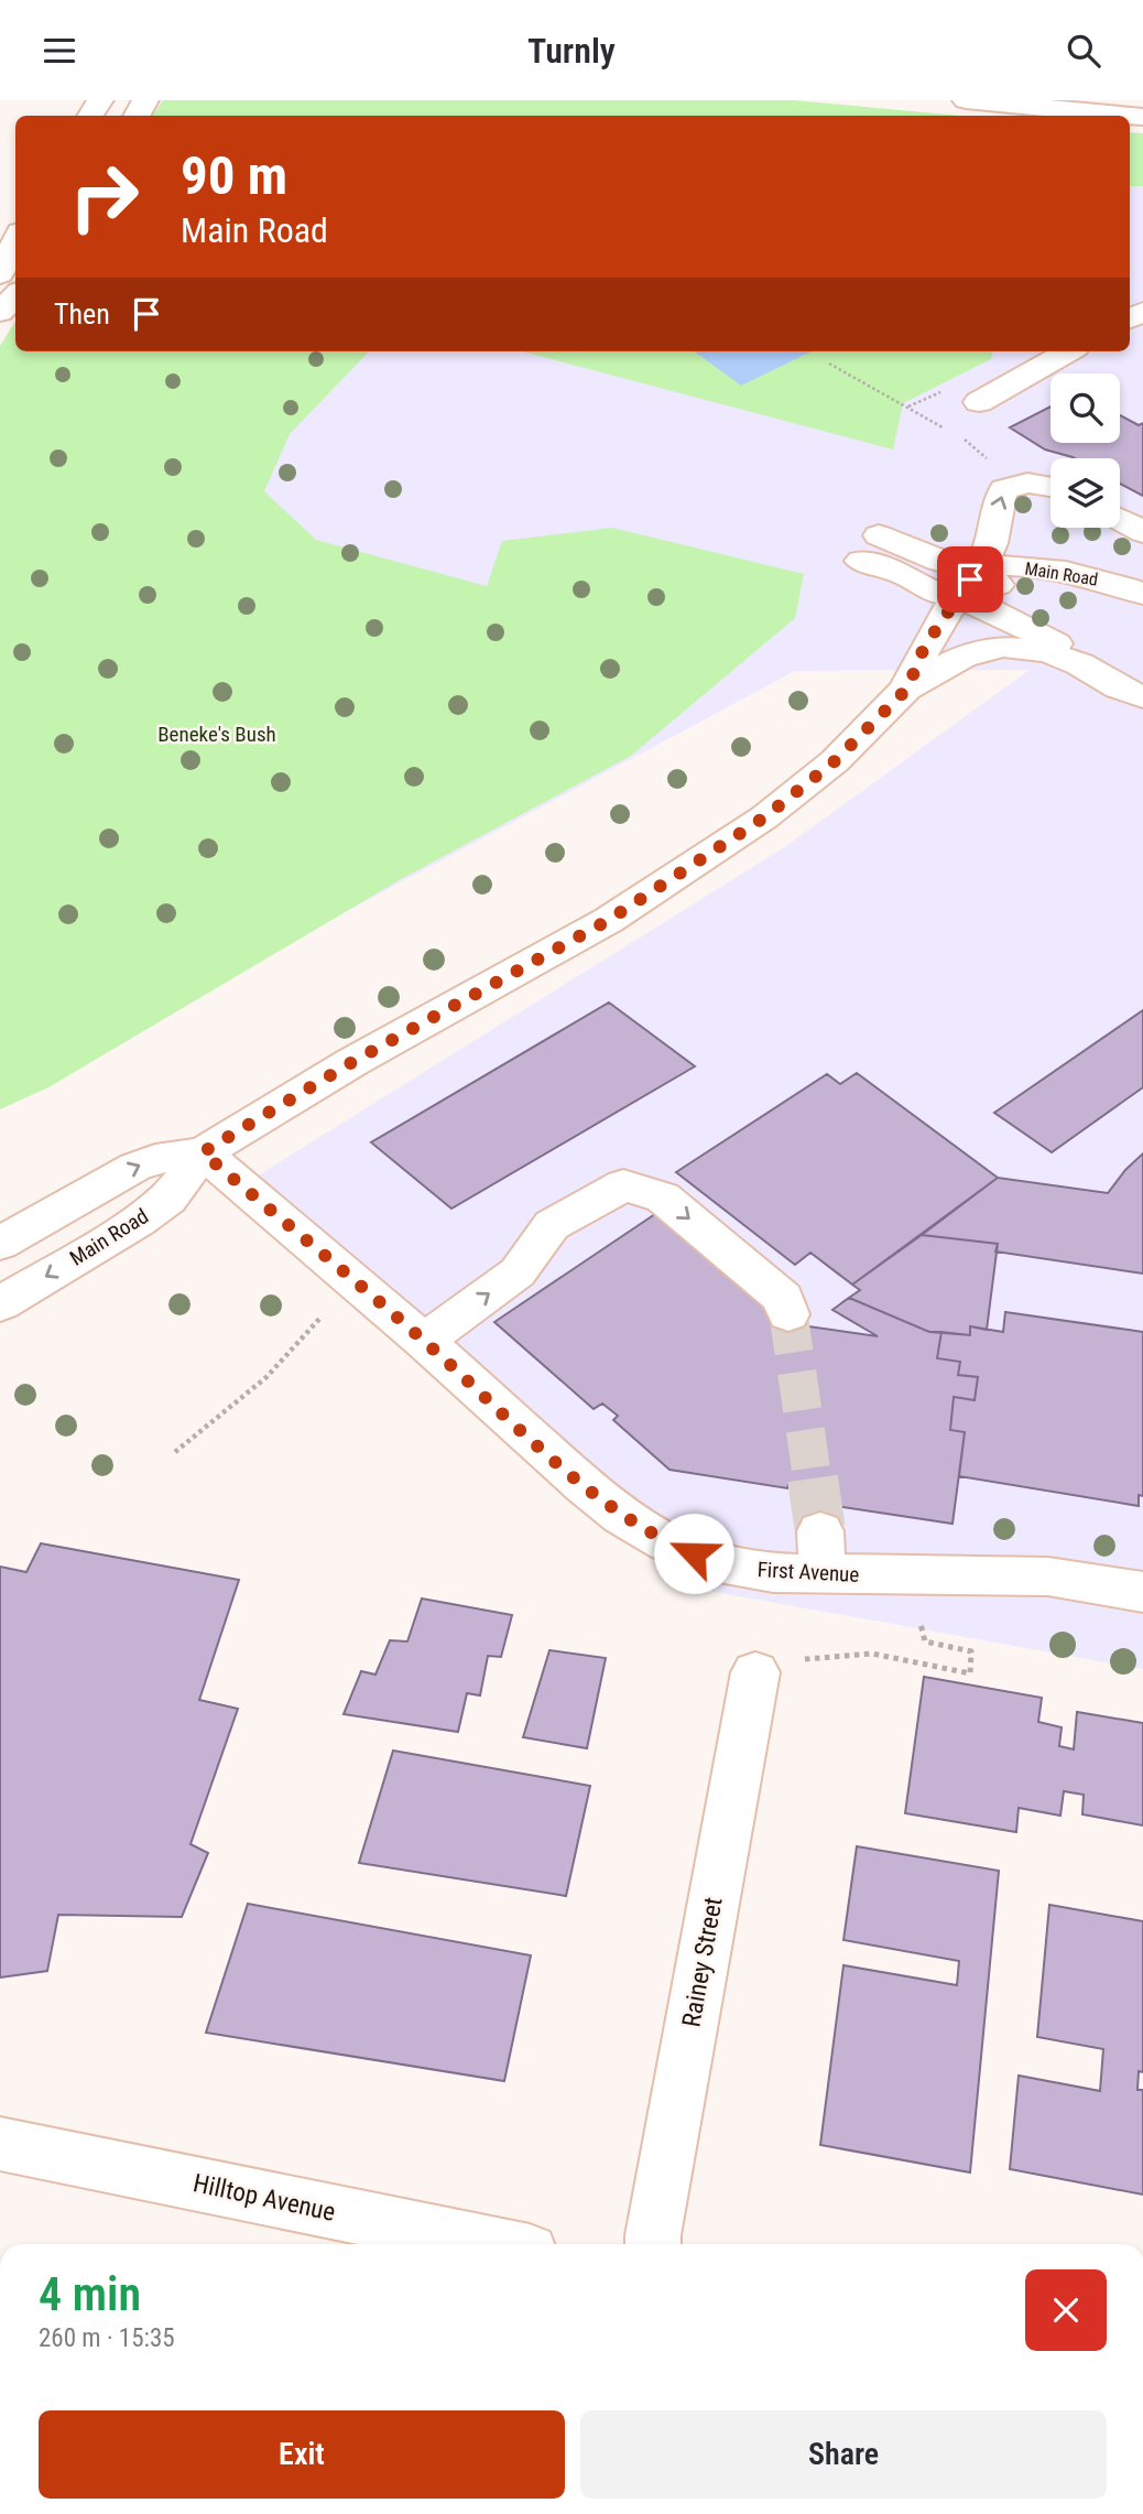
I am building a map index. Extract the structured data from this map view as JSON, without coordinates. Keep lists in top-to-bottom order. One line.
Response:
{"streets":{"street":["Main Road","First Avenue","Rainey Street","Hilltop Avenue"]},"crossings":[["Main Road","First Avenue"]],"parks":["Beneke's Bush"],"page":{"header":"Turnly","turn":["90 m","Main Road"],"then":"Then","heading":["4 min","260 m · 15:35"],"buttons":["Exit","Share"]}}
